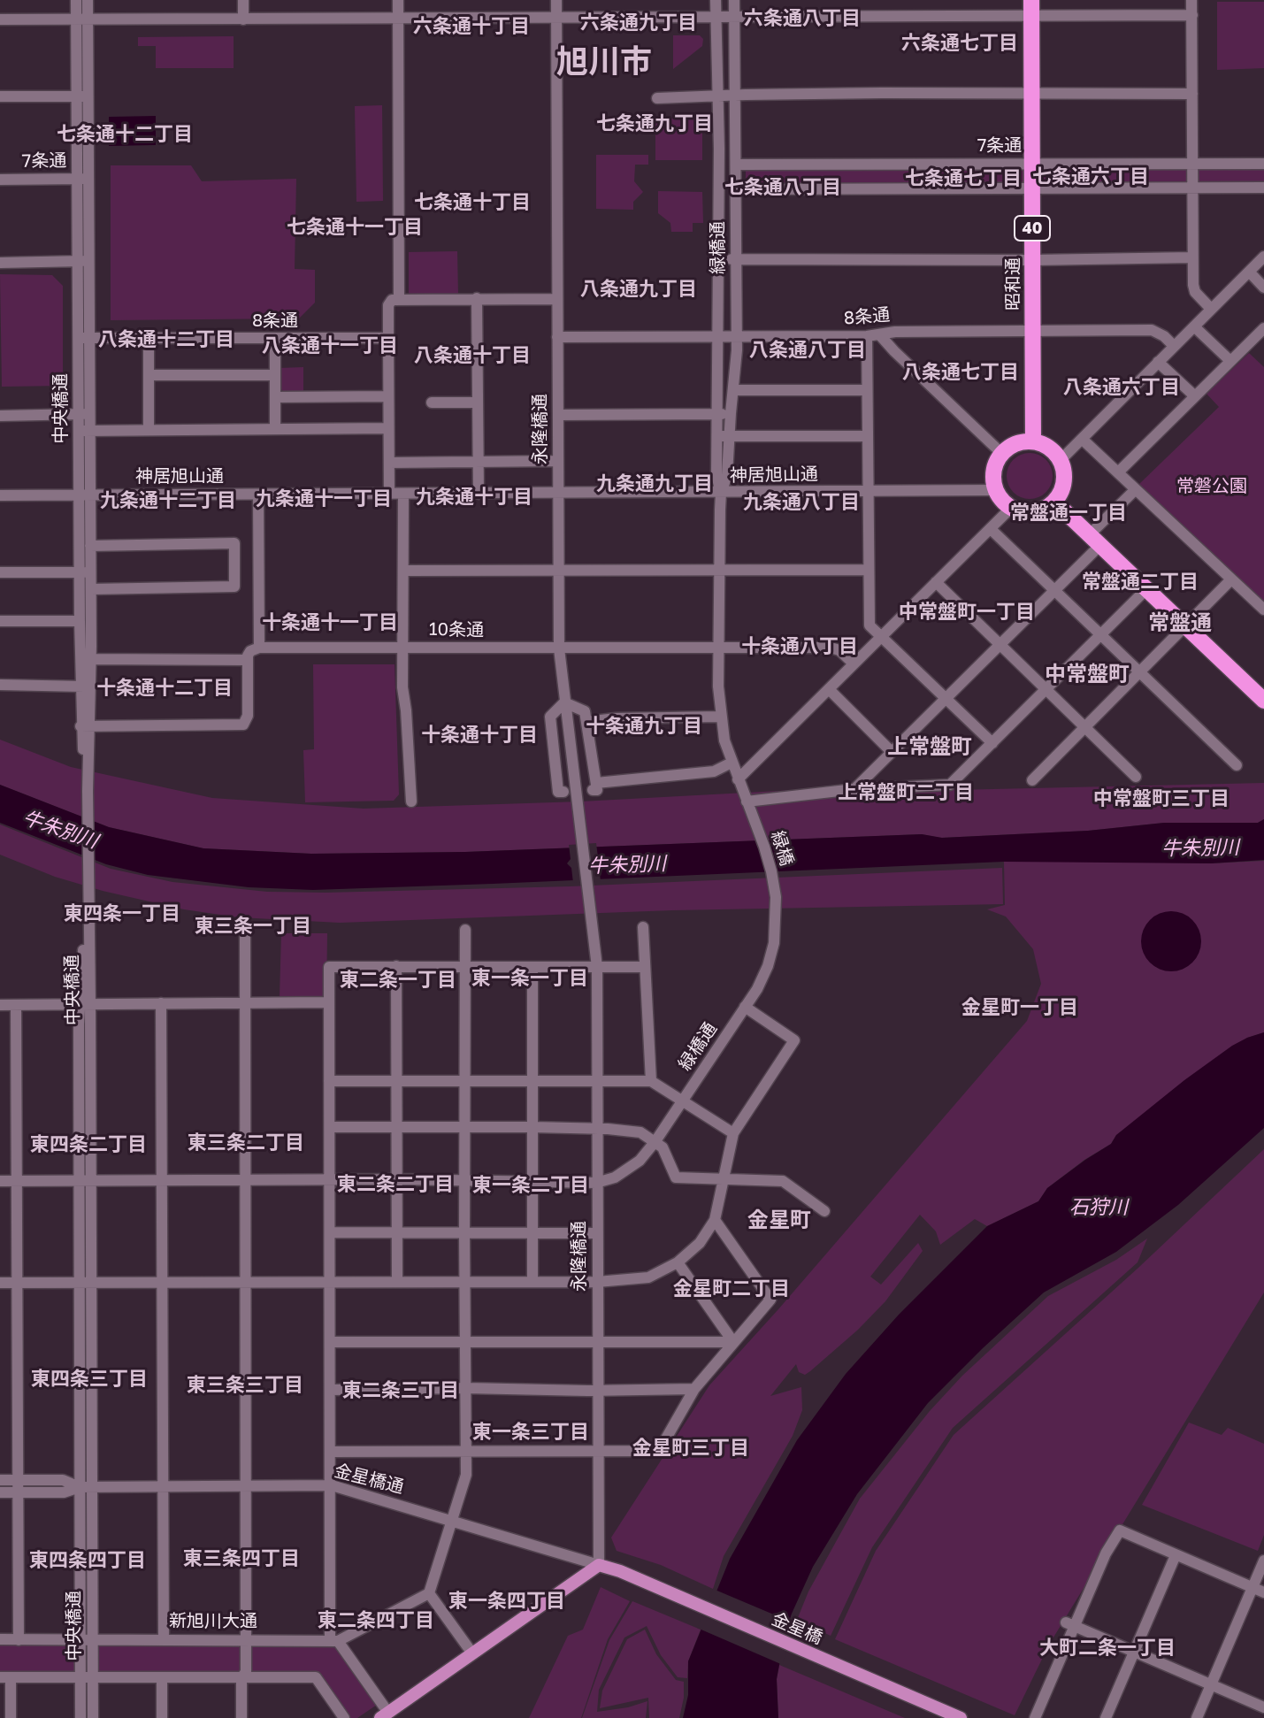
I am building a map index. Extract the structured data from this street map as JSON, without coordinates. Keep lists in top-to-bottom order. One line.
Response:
{"streets":{"highway":["40","昭和通"],"main road":["金星橋"],"street":["7条通","緑橋通","8条通","中央橋通","永隆橋通","神居旭山通","10条通","緑橋","金星橋通","新旭川大通"]},"crossings":[["7条通","緑橋通"],["7条通","昭和通"],["7条通","中央橋通"],["緑橋通","8条通"],["緑橋通","永隆橋通"],["緑橋通","神居旭山通"],["緑橋通","10条通"],["緑橋通","緑橋"],["昭和通","8条通"],["昭和通","神居旭山通"],["8条通","中央橋通"],["8条通","永隆橋通"],["中央橋通","神居旭山通"],["中央橋通","金星橋通"],["中央橋通","新旭川大通"],["永隆橋通","神居旭山通"],["永隆橋通","10条通"],["永隆橋通","金星橋通"],["永隆橋通","金星橋"],["金星橋通","金星橋"]],"districts":["六条通八丁目","六条通九丁目","六条通十丁目","六条通七丁目","旭川市","七条通九丁目","七条通十二丁目","七条通六丁目","七条通七丁目","七条通八丁目","七条通十丁目","七条通十一丁目","八条通九丁目","八条通十二丁目","八条通十一丁目","八条通八丁目","八条通十丁目","八条通七丁目","八条通六丁目","九条通九丁目","九条通十丁目","九条通十一丁目","九条通十二丁目","九条通八丁目","常盤通一丁目","常盤通二丁目","中常盤町一丁目","十条通十一丁目","常盤通","十条通八丁目","中常盤町","十条通十二丁目","十条通九丁目","十条通十丁目","上常盤町","上常盤町二丁目","中常盤町三丁目","東四条一丁目","東三条一丁目","東一条一丁目","東二条一丁目","金星町一丁目","東三条二丁目","東四条二丁目","東二条二丁目","東一条二丁目","金星町","金星町二丁目","東四条三丁目","東三条三丁目","東二条三丁目","東一条三丁目","金星町三丁目","東三条四丁目","東四条四丁目","東一条四丁目","東二条四丁目","大町二条一丁目"],"water":["牛朱別川","石狩川"],"parks":["常磐公園"]}
